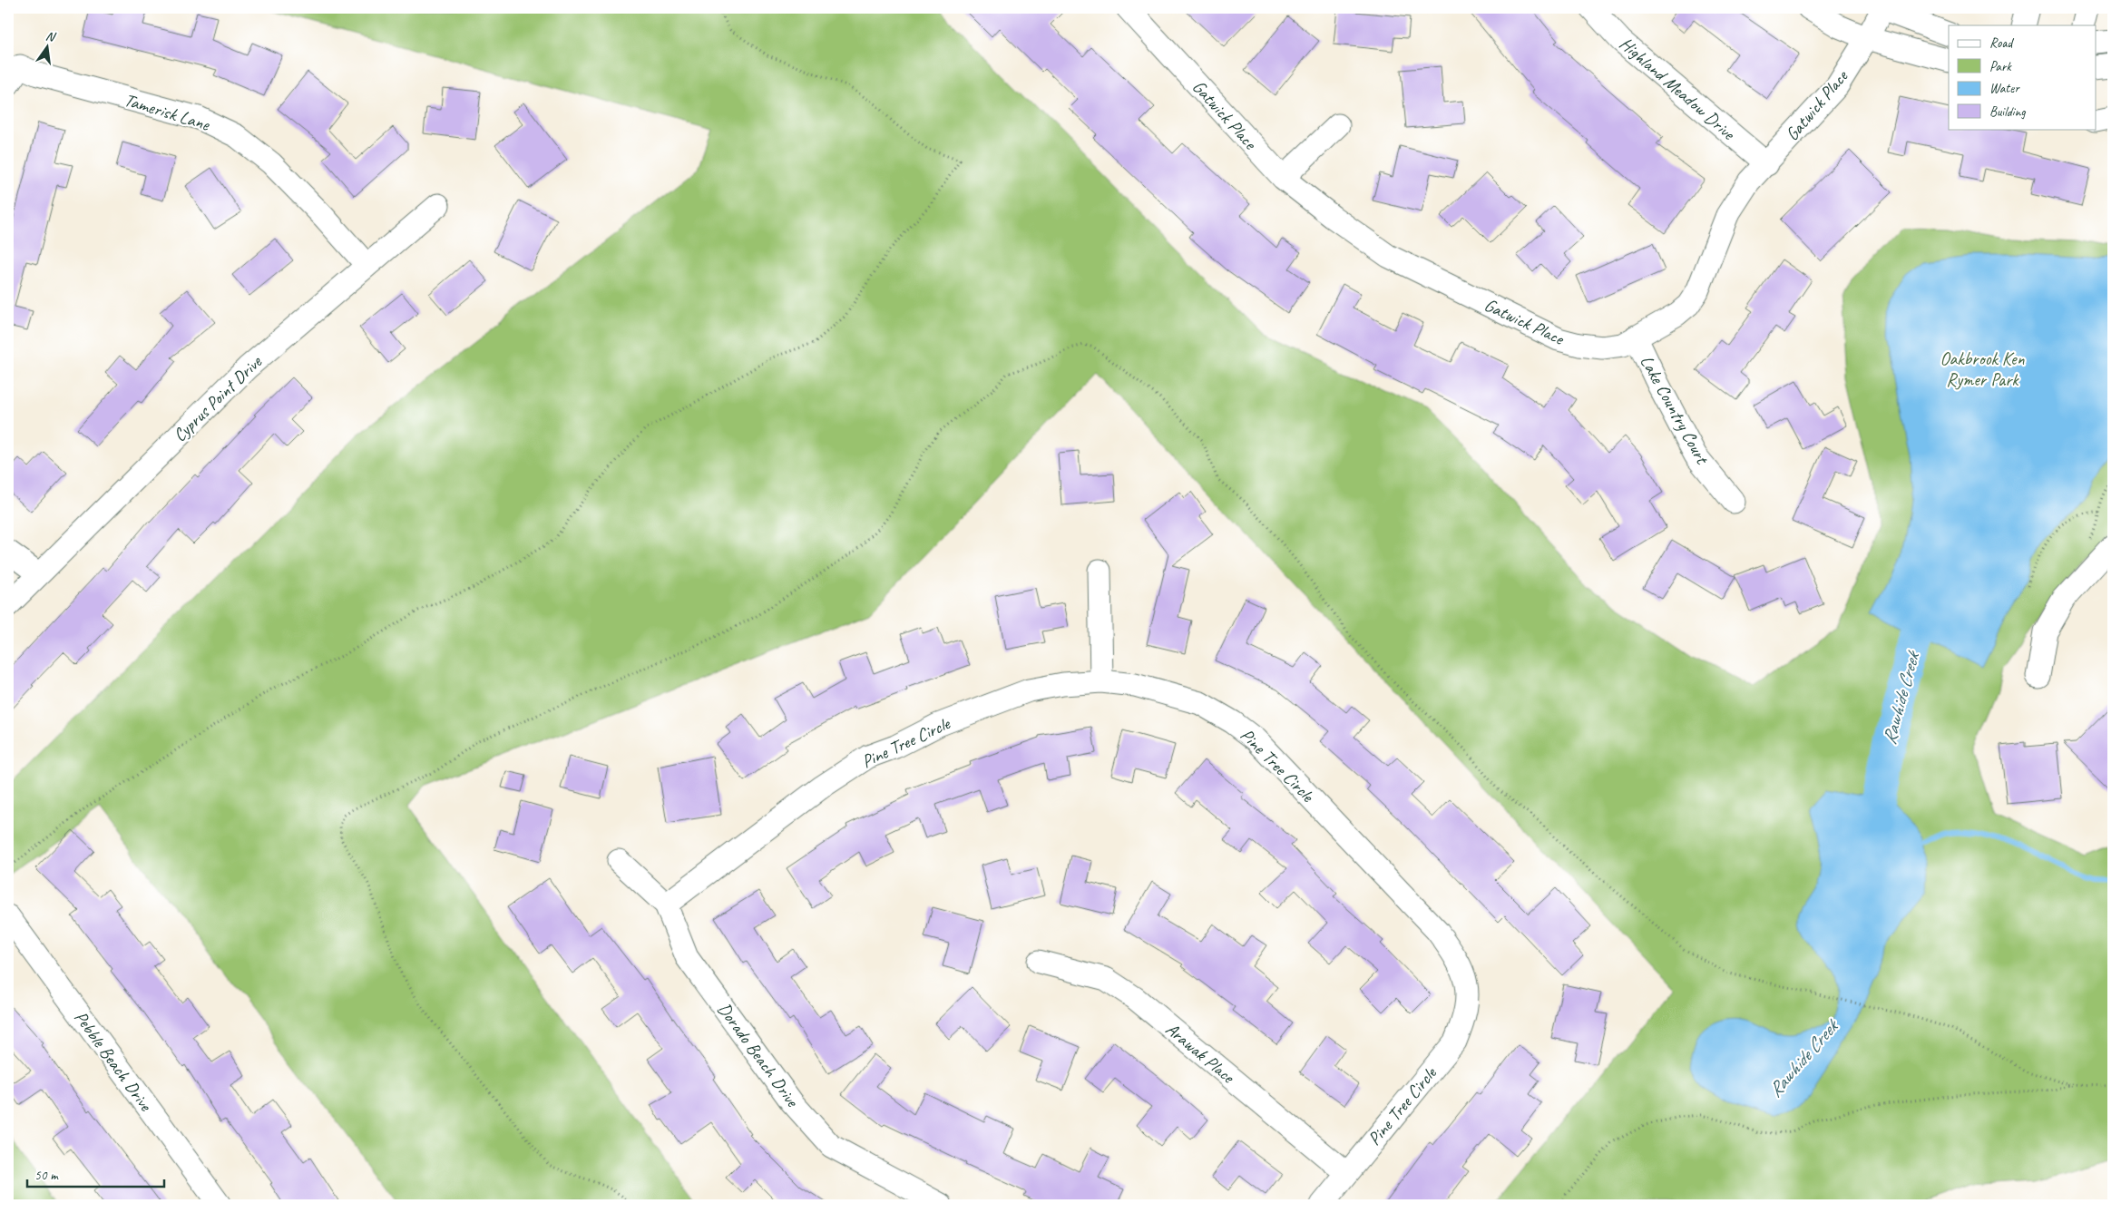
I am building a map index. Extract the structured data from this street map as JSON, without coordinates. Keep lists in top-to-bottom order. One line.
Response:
{"streets":{"street":["Highland Meadow Drive","Gatwick Place","Tamerisk Lane","Cyprus Point Drive","Lake Country Court","Pine Tree Circle","Arawak Place","Dorado Beach Drive","Pebble Beach Drive"]},"crossings":[["Highland Meadow Drive","Gatwick Place"],["Gatwick Place","Lake Country Court"],["Tamerisk Lane","Cyprus Point Drive"],["Pine Tree Circle","Arawak Place"],["Pine Tree Circle","Dorado Beach Drive"]],"water":["Rawhide Creek"],"parks":["Oakbrook Ken Rymer Park"],"legend":["Road","Park","Water","Building"],"scale_bar":"50 m","north":"top"}
